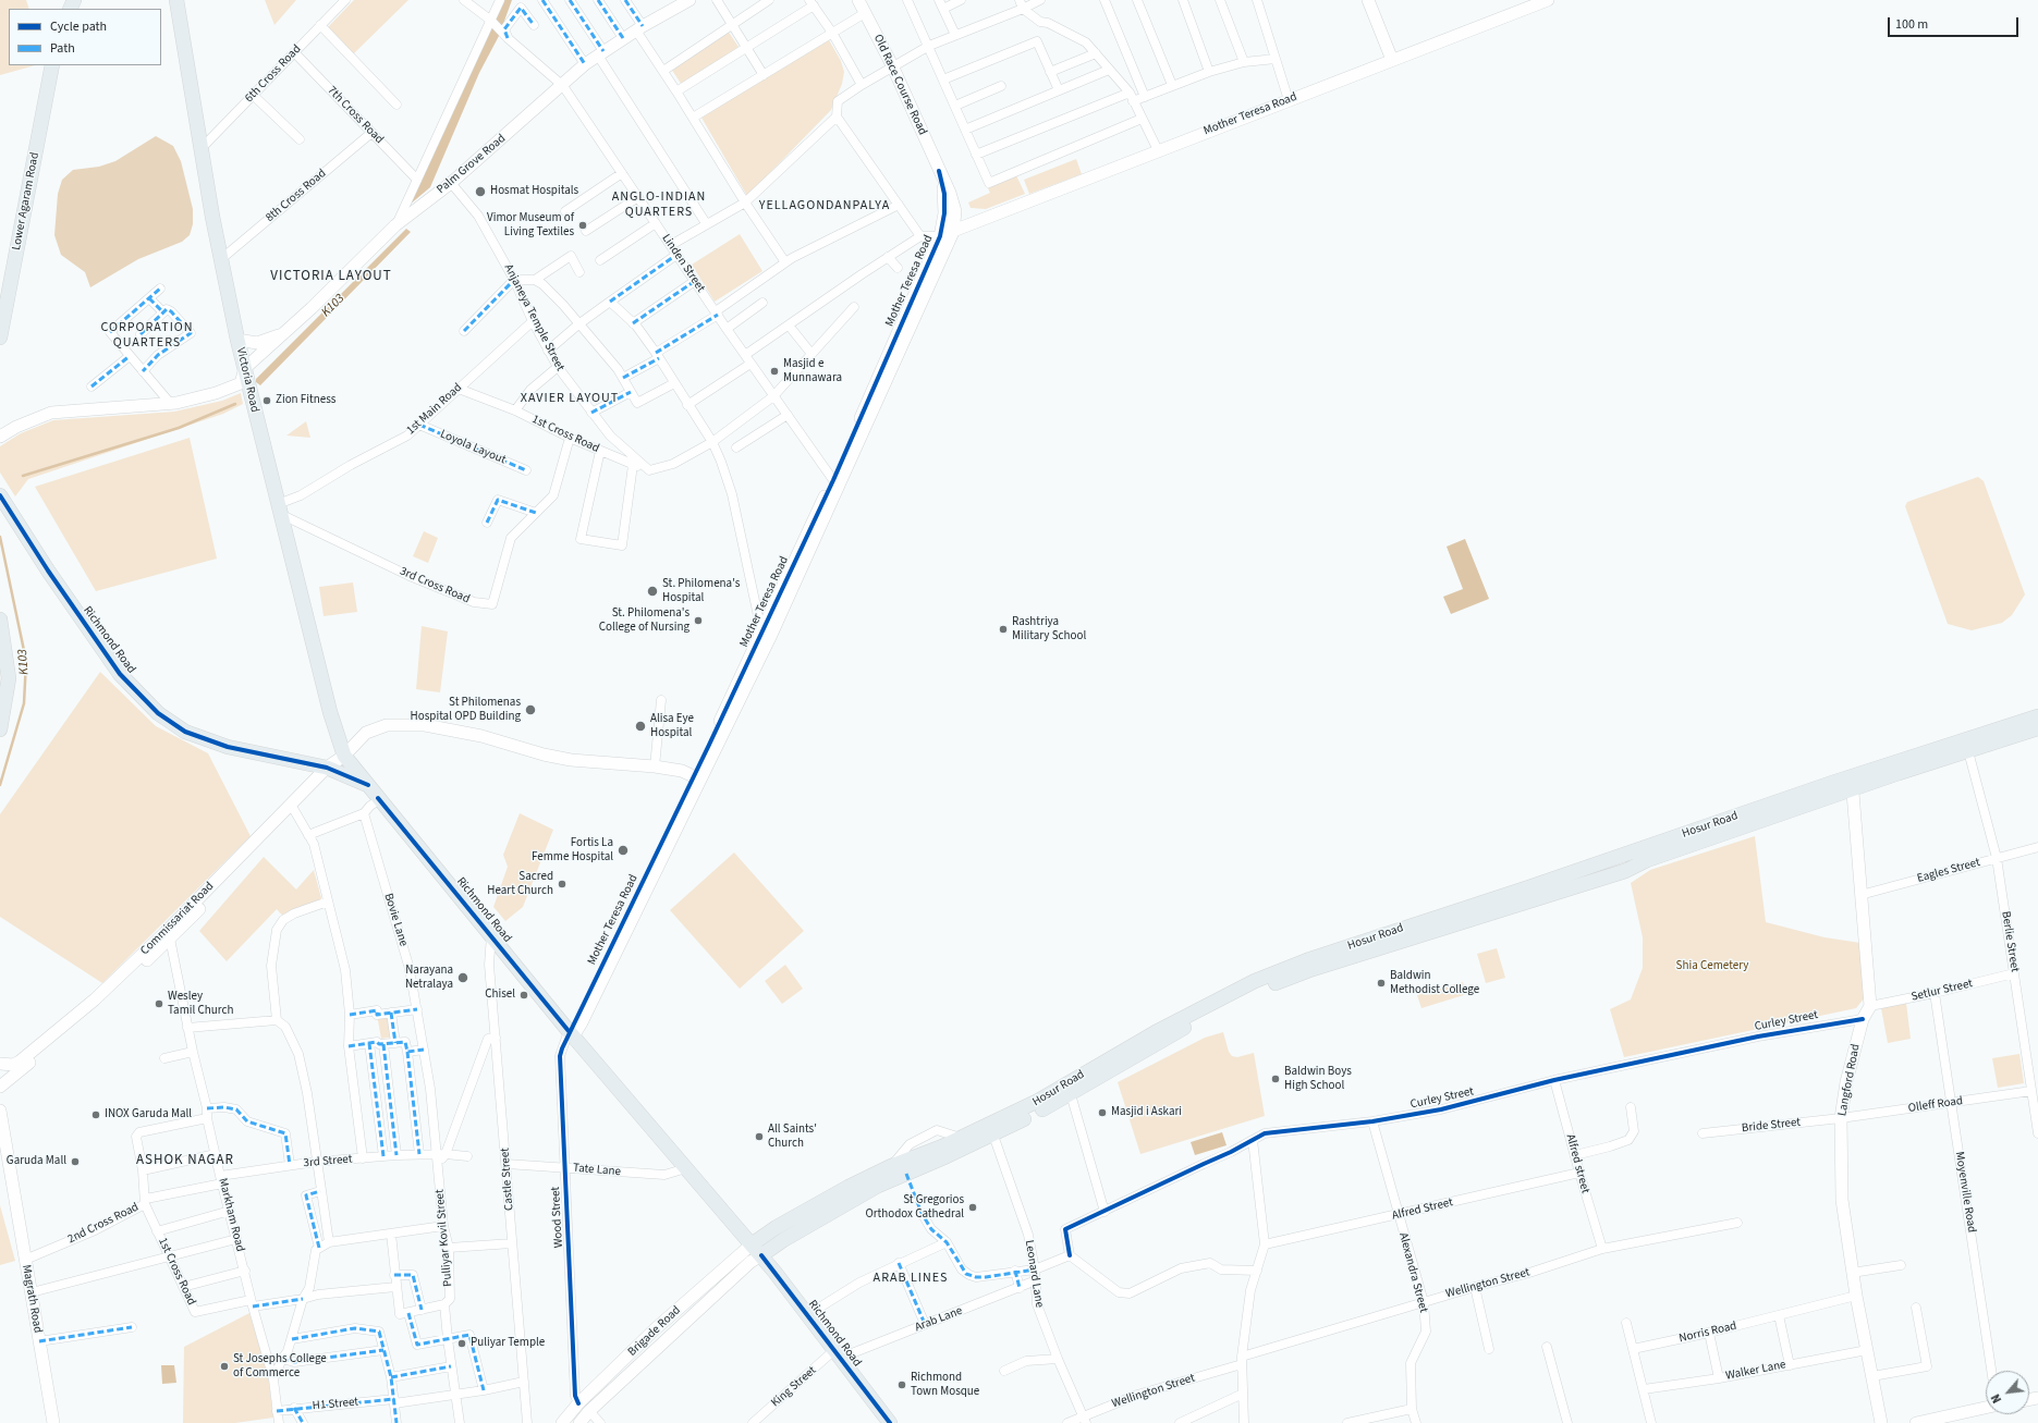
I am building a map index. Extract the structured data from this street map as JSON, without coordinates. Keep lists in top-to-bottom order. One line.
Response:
{"streets":{"main road":["Lower Agaram Road","Victoria Road","Richmond Road","Hosur Road"],"street":["6th Cross Road","Old Race Course Road","Mother Teresa Road","7th Cross Road","Palm Grove Road","8th Cross Road","Linden Street","Anjaneya Temple Street","1st Main Road","1st Cross Road","Loyola Layout","3rd Cross Road","Eagles Street","Commissariat Road","Bovie Lane","Berlie Street","Setlur Street","Curley Street","Langford Road","Olleff Road","Bride Street","3rd Street","Alfred street","Tate Lane","Castle Street","Moyenville Road","Alfred Street","Markham Road","Wood Street","2nd Cross Road","Pulliyar Kovil Street","Alexandra Street","Leonard Lane","Wellington Street","Magrath Road","Arab Lane","Brigade Road","Norris Road","Walker Lane","King Street","H1 Street"]},"crossings":[["6th Cross Road","7th Cross Road"],["6th Cross Road","Victoria Road"],["Old Race Course Road","Mother Teresa Road"],["Mother Teresa Road","Linden Street"],["Mother Teresa Road","Richmond Road"],["Mother Teresa Road","Commissariat Road"],["Mother Teresa Road","Wood Street"],["7th Cross Road","8th Cross Road"],["Palm Grove Road","Linden Street"],["Palm Grove Road","Anjaneya Temple Street"],["Palm Grove Road","Victoria Road"],["8th Cross Road","Victoria Road"],["Anjaneya Temple Street","1st Main Road"],["Anjaneya Temple Street","1st Cross Road"],["Victoria Road","1st Main Road"],["Victoria Road","3rd Cross Road"],["Victoria Road","Richmond Road"],["Victoria Road","Commissariat Road"],["1st Main Road","1st Cross Road"],["1st Main Road","Loyola Layout"],["1st Main Road","3rd Cross Road"],["1st Cross Road","3rd Cross Road"],["1st Cross Road","3rd Street"],["1st Cross Road","Markham Road"],["1st Cross Road","2nd Cross Road"],["1st Cross Road","Magrath Road"],["Richmond Road","Hosur Road"],["Richmond Road","Commissariat Road"],["Richmond Road","Tate Lane"],["Richmond Road","Castle Street"],["Richmond Road","Wood Street"],["Richmond Road","Arab Lane"],["Richmond Road","Brigade Road"],["Richmond Road","King Street"],["Hosur Road","Berlie Street"],["Hosur Road","Leonard Lane"],["Hosur Road","Brigade Road"],["Eagles Street","Berlie Street"],["Commissariat Road","Markham Road"],["Bovie Lane","3rd Street"],["Bovie Lane","Pulliyar Kovil Street"],["Berlie Street","Setlur Street"],["Berlie Street","Olleff Road"],["Setlur Street","Langford Road"],["Setlur Street","Moyenville Road"],["Curley Street","Langford Road"],["Curley Street","Alfred street"],["Curley Street","Alexandra Street"],["Langford Road","Olleff Road"],["Langford Road","Bride Street"],["Langford Road","Norris Road"],["Langford Road","Walker Lane"],["Olleff Road","Bride Street"],["Olleff Road","Moyenville Road"],["3rd Street","Markham Road"],["3rd Street","2nd Cross Road"],["3rd Street","Pulliyar Kovil Street"],["Alfred street","Alfred Street"],["Alfred street","Wellington Street"],["Tate Lane","Castle Street"],["Tate Lane","Wood Street"],["Castle Street","H1 Street"],["Alfred Street","Alexandra Street"],["Markham Road","2nd Cross Road"],["Markham Road","H1 Street"],["Wood Street","Brigade Road"],["2nd Cross Road","Magrath Road"],["Pulliyar Kovil Street","H1 Street"],["Alexandra Street","Wellington Street"],["Leonard Lane","Wellington Street"],["Leonard Lane","Arab Lane"],["Arab Lane","King Street"]],"districts":["ANGLO-INDIAN QUARTERS","YELLAGONDANPALYA","VICTORIA LAYOUT","CORPORATION QUARTERS","XAVIER LAYOUT","ASHOK NAGAR","ARAB LINES"],"water":["K103"],"parks":["Shia Cemetery"],"places":["Hosmat Hospitals","Vimor Museum of Living Textiles","Masjid e Munnawara","Zion Fitness","St. Philomena's Hospital","St. Philomena's College of Nursing","Rashtriya Military School","St Philomenas Hospital OPD Building","Alisa Eye Hospital","Fortis La Femme Hospital","Sacred Heart Church","Narayana Netralaya","Baldwin Methodist College","Chisel","Wesley Tamil Church","Baldwin Boys High School","Masjid i Askari","INOX Garuda Mall","All Saints' Church","Garuda Mall","St Gregorios Orthodox Cathedral","Puliyar Temple","St Josephs College of Commerce","Richmond Town Mosque"],"legend":["Cycle path","Path"],"scale_bar":"100 m","north":"bottom left"}
